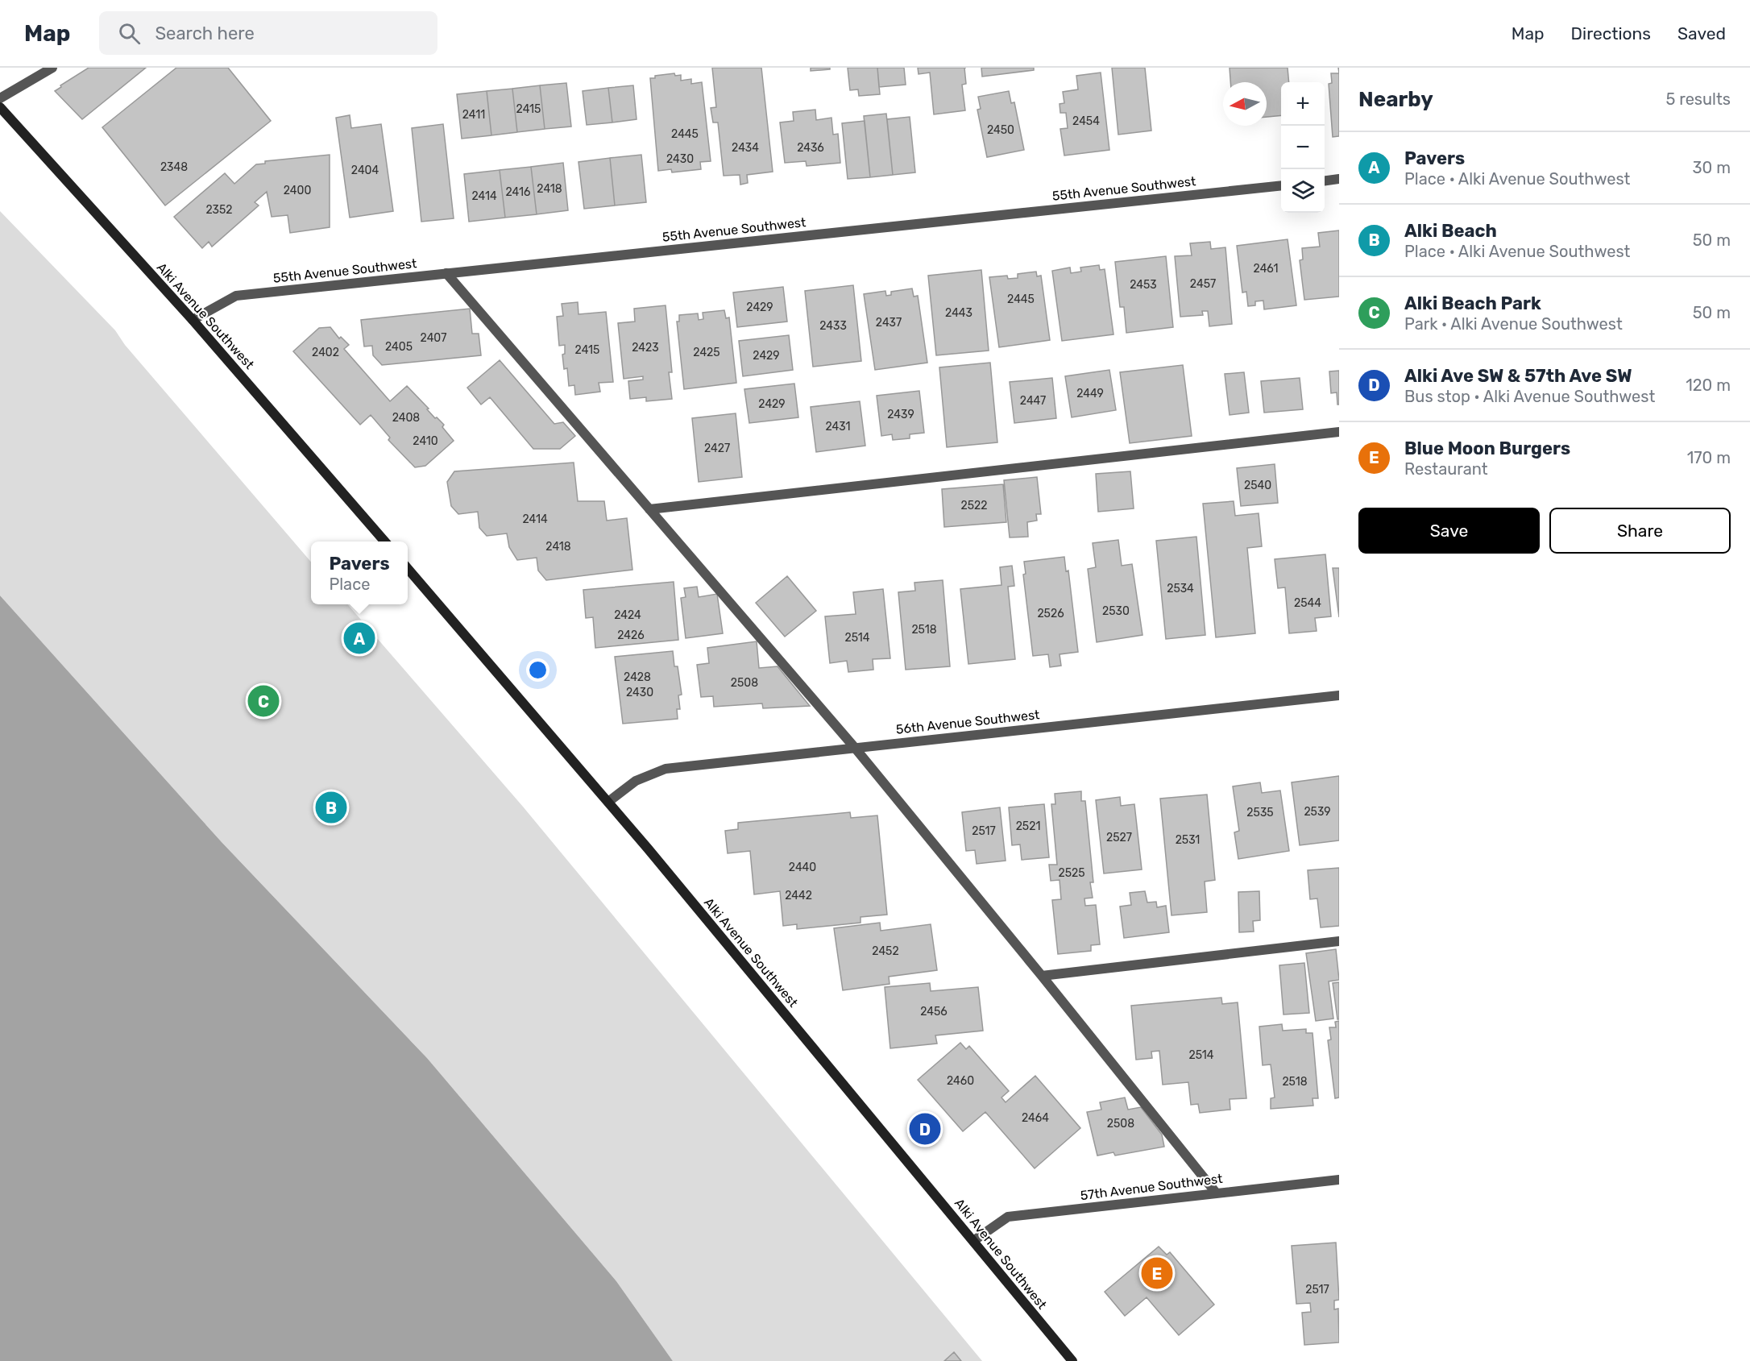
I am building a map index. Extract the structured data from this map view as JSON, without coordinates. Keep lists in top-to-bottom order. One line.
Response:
{"streets":{"main road":["Alki Avenue Southwest"],"street":["55th Avenue Southwest","56th Avenue Southwest","57th Avenue Southwest"]},"crossings":[["55th Avenue Southwest","Alki Avenue Southwest"],["Alki Avenue Southwest","56th Avenue Southwest"],["Alki Avenue Southwest","57th Avenue Southwest"]],"house_numbers":["2415","2411","2454","2450","2445","2434","2436","2430","2348","2404","2418","2400","2416","2414","2352","2461","2457","2453","2445","2429","2443","2437","2433","2407","2405","2423","2415","2402","2425","2429","2449","2447","2429","2439","2408","2431","2410","2427","2540","2522","2414","2418","2534","2544","2530","2526","2424","2518","2426","2514","2428","2508","2430","2539","2535","2521","2517","2527","2531","2440","2525","2442","2452","2456","2514","2460","2518","2464","2508","2517"],"north":"left","page":{"header":"Map","search":"Search here","nav":["Map","Directions","Saved"],"heading":["Nearby","5 results"],"map_buttons":["+","−"],"list":[{"mark":"A","name":"Pavers","note":"Place · Alki Avenue Southwest","value":"30 m"},{"mark":"B","name":"Alki Beach","note":"Place · Alki Avenue Southwest","value":"50 m"},{"mark":"C","name":"Alki Beach Park","note":"Park · Alki Avenue Southwest","value":"50 m"},{"mark":"D","name":"Alki Ave SW & 57th Ave SW","note":"Bus stop · Alki Avenue Southwest","value":"120 m"},{"mark":"E","name":"Blue Moon Burgers","note":"Restaurant","value":"170 m"}],"buttons":["Save","Share"],"popup":["Pavers","Place"],"pins":["A","C","B","D","E"]}}
